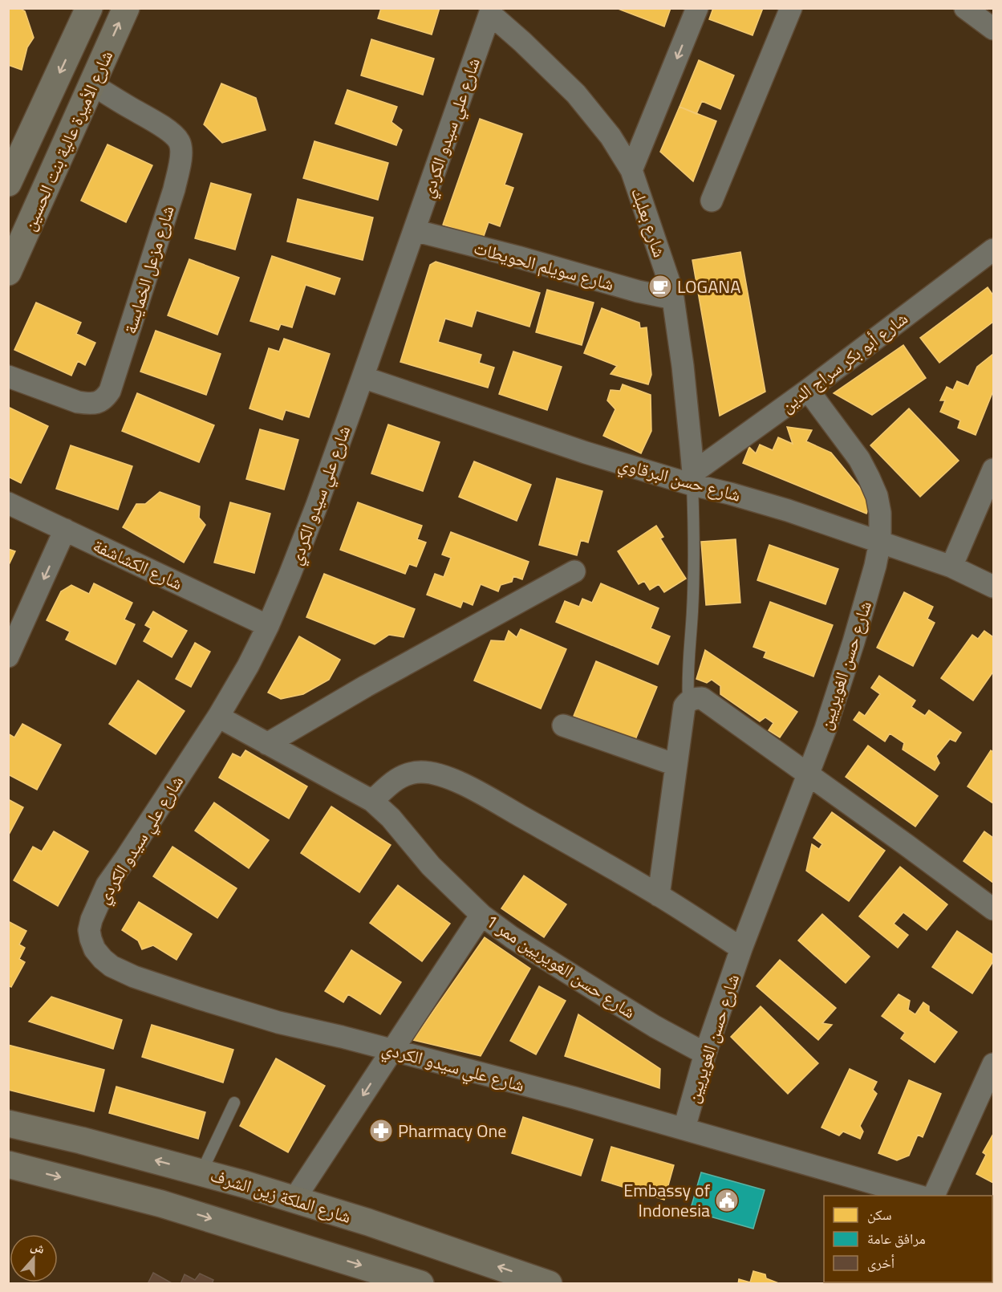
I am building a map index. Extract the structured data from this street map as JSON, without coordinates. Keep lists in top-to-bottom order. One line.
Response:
{"streets":{"main road":["شارع الأميرة عالية بنت الحسين","شارع الملكة زين الشرف"],"street":["شارع علي سيدو الكردي","شارع بعلبك","شارع سويلم الحويطات","شارع مزعل الخمايسة","شارع أبو بكر سراج الدين","شارع حسن البرقاوي","شارع الكشاشفة","شارع حسن الغويريين","شارع حسن الغويريين ممر 1"]},"crossings":[["شارع علي سيدو الكردي","شارع بعلبك"],["شارع علي سيدو الكردي","شارع سويلم الحويطات"],["شارع علي سيدو الكردي","شارع حسن البرقاوي"],["شارع علي سيدو الكردي","شارع الكشاشفة"],["شارع علي سيدو الكردي","شارع حسن الغويريين"],["شارع علي سيدو الكردي","شارع حسن الغويريين ممر 1"],["شارع الأميرة عالية بنت الحسين","شارع مزعل الخمايسة"],["شارع بعلبك","شارع سويلم الحويطات"],["شارع بعلبك","شارع أبو بكر سراج الدين"],["شارع بعلبك","شارع حسن البرقاوي"],["شارع أبو بكر سراج الدين","شارع حسن البرقاوي"],["شارع أبو بكر سراج الدين","شارع حسن الغويريين"],["شارع حسن البرقاوي","شارع حسن الغويريين"],["شارع حسن الغويريين","شارع حسن الغويريين ممر 1"]],"places":{"cafe":["LOGANA"],"pharmacy":["Pharmacy One"],"public building":["Embassy of Indonesia"]},"legend":["سكن","مرافق عامة","أخرى"],"north":"top"}
